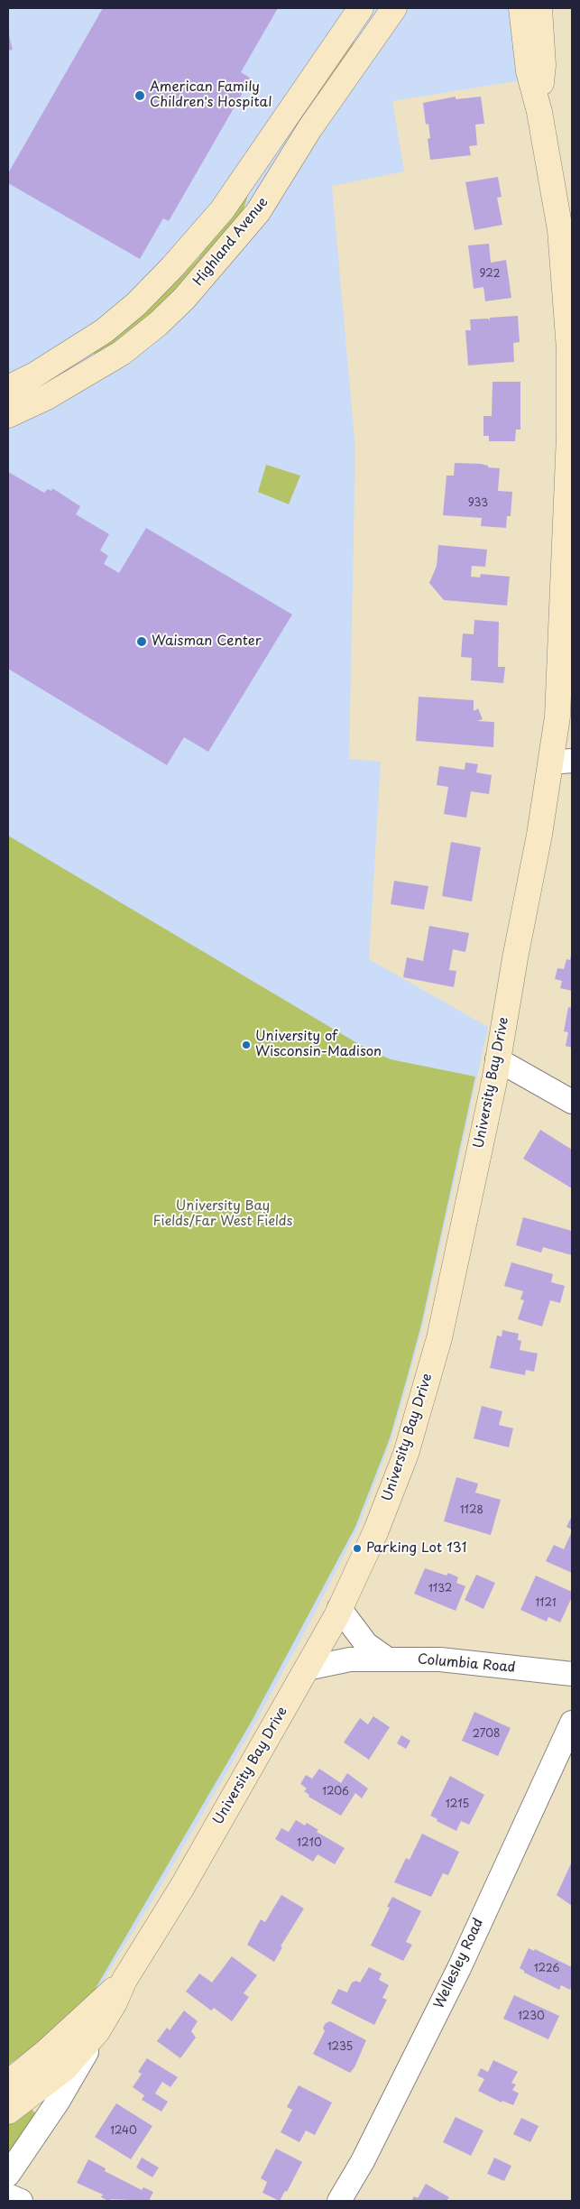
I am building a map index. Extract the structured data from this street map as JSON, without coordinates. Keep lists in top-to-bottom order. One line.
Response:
{"streets":{"street":["Highland Avenue","University Bay Drive","Columbia Road","Wellesley Road"]},"crossings":[["University Bay Drive","Columbia Road"]],"parks":["University Bay Fields/Far West Fields"],"places":["American Family Children's Hospital","Waisman Center","University of Wisconsin-Madison","Parking Lot 131"],"house_numbers":["922","933","1128","1132","1121","2708","1206","1215","1210","1226","1230","1235","1240"]}
